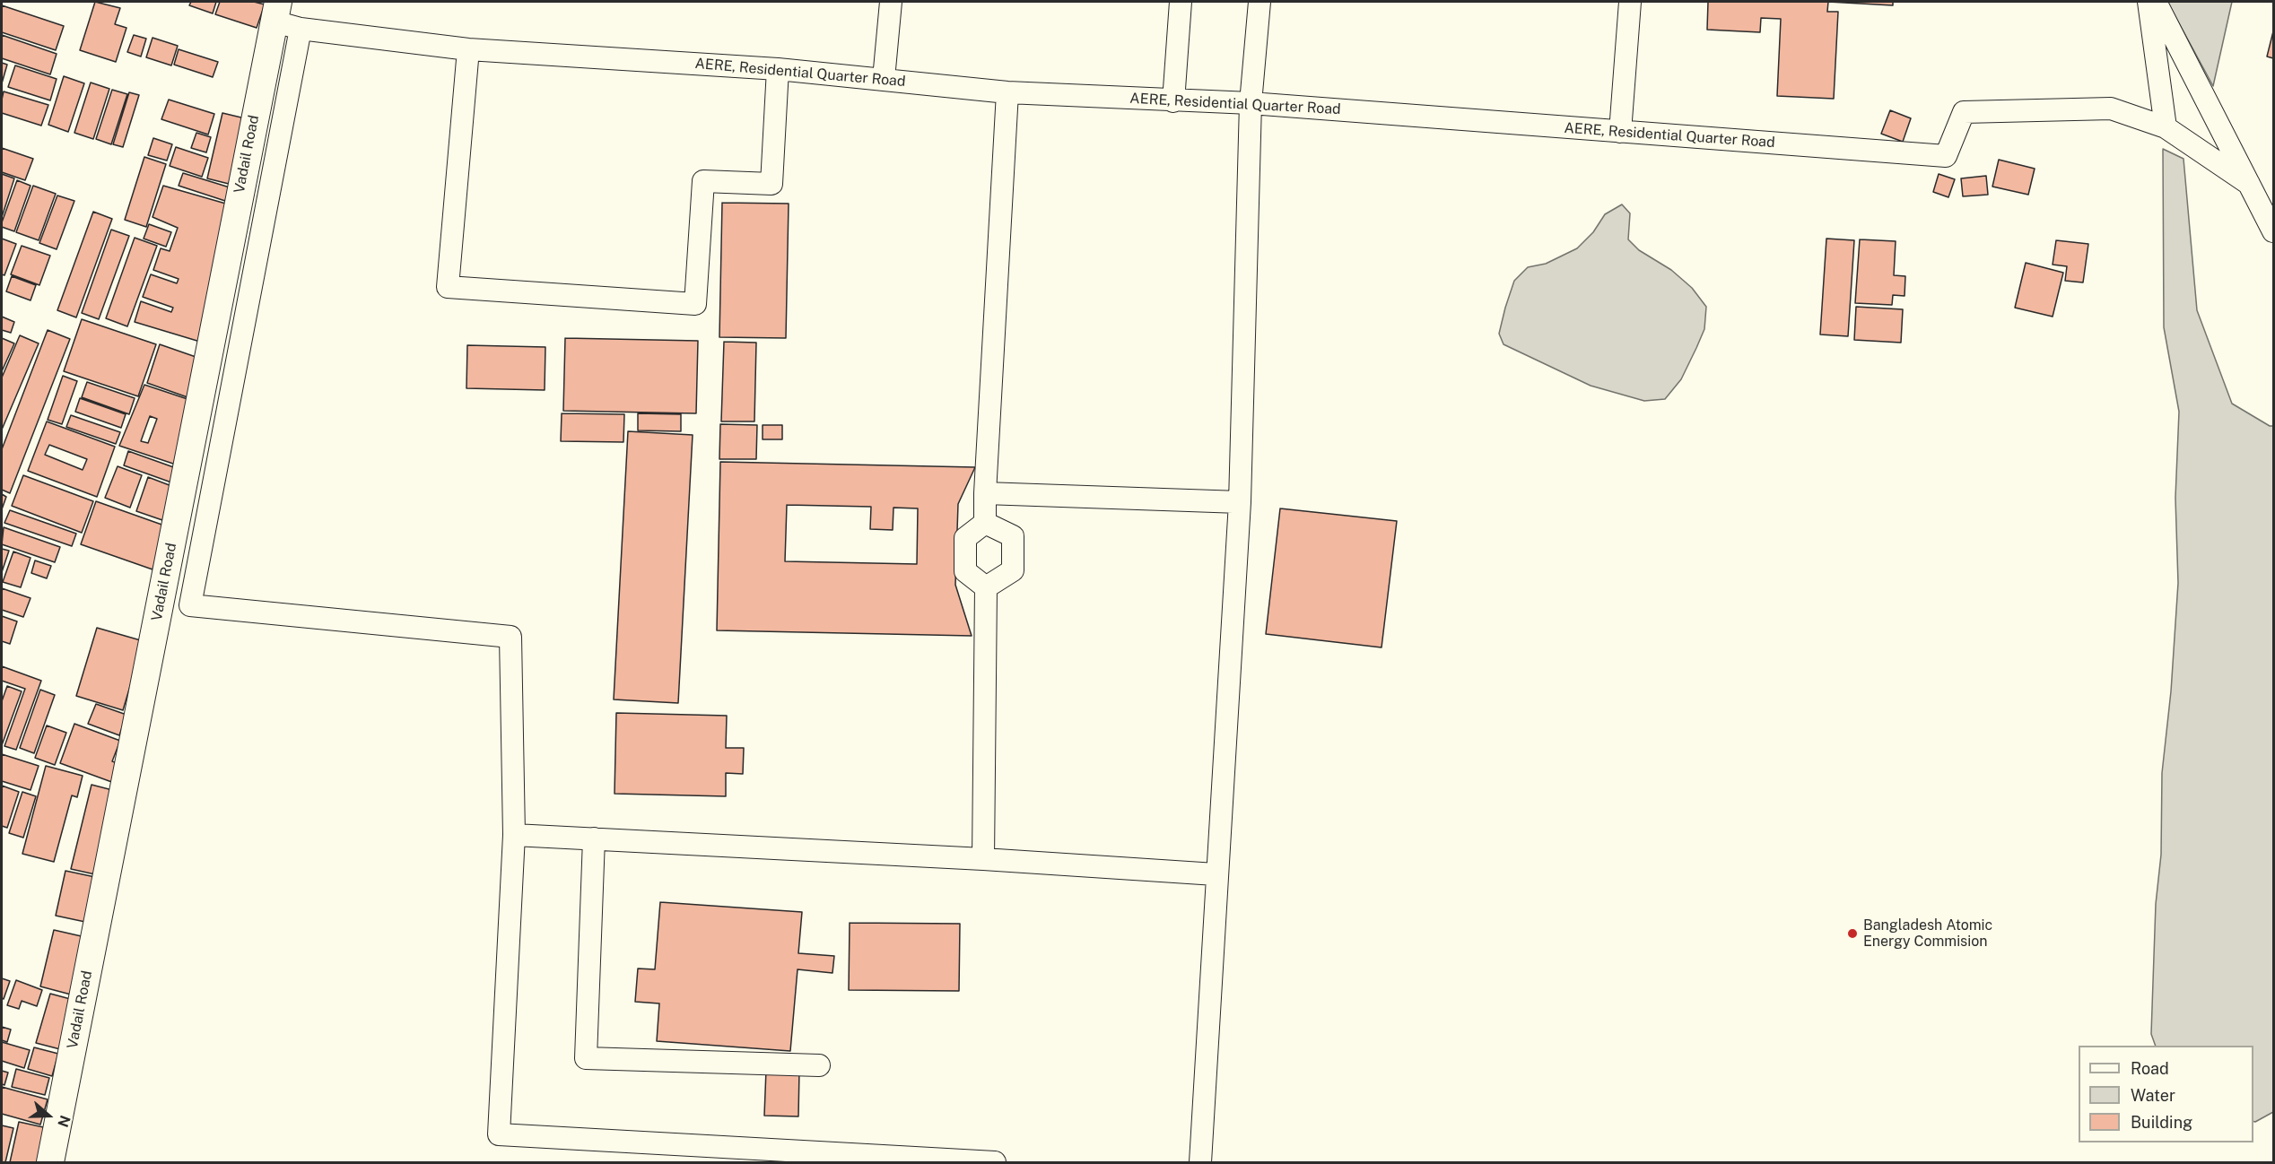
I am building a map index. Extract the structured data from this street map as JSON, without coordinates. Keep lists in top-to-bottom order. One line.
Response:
{"streets":{"street":["AERE, Residential Quarter Road","Vadail Road"]},"crossings":[["AERE, Residential Quarter Road","Vadail Road"]],"places":["Bangladesh Atomic Energy Commision"],"legend":["Road","Water","Building"],"north":"right"}
